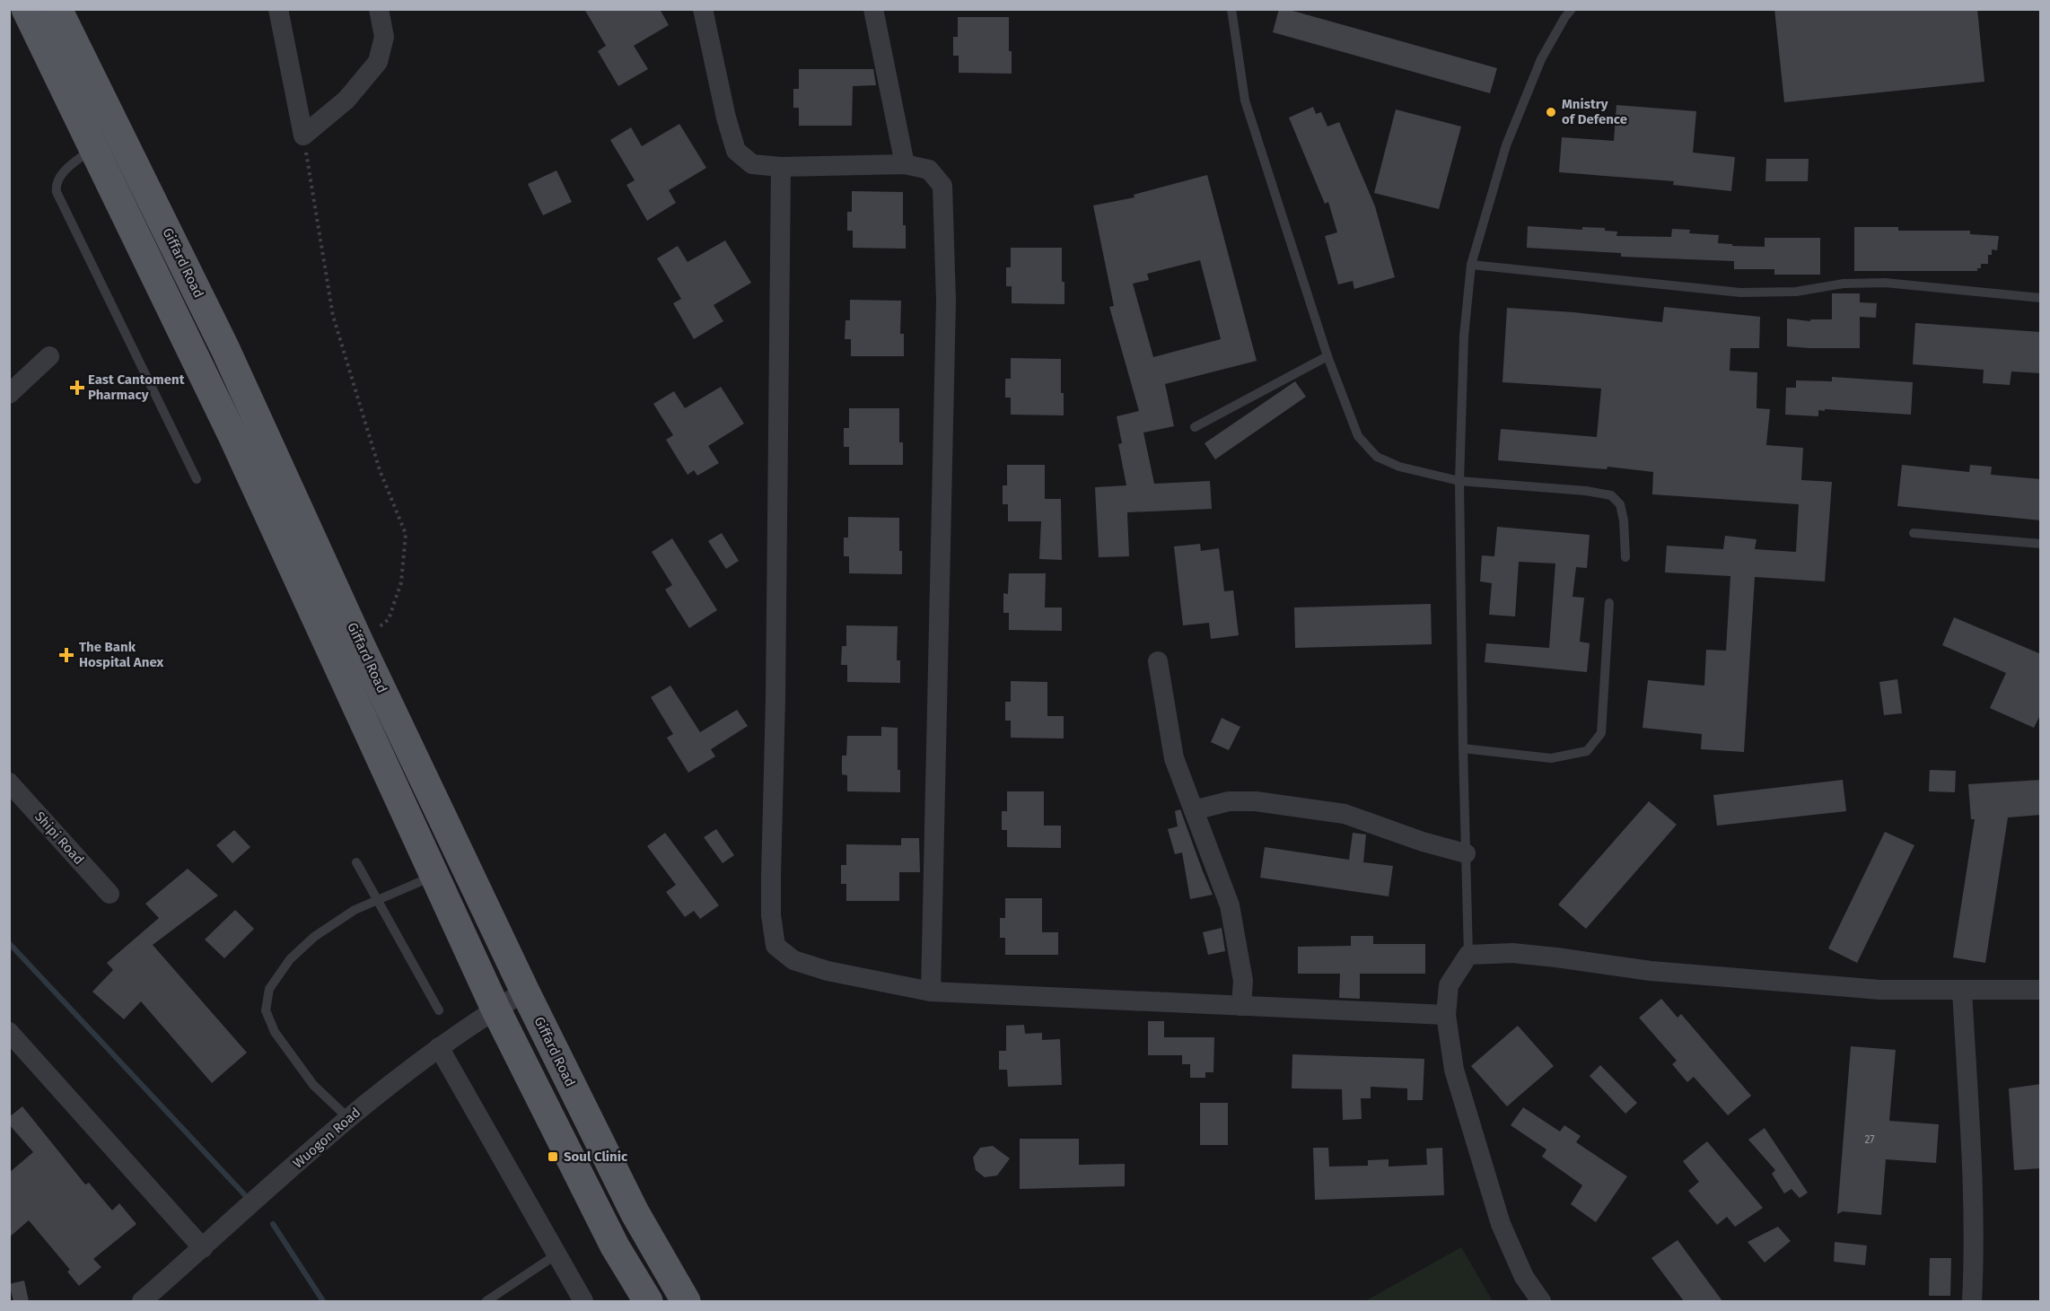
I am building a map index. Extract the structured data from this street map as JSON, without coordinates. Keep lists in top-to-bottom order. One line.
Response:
{"streets":{"main road":["Giffard Road"],"street":["Shipi Road","Wuogon Road"]},"crossings":[["Giffard Road","Wuogon Road"]],"places":{"other":["Mnistry of Defence"],"health":["East Cantoment Pharmacy","The Bank Hospital Anex"],"transit":["Soul Clinic"]},"house_numbers":["27"]}
